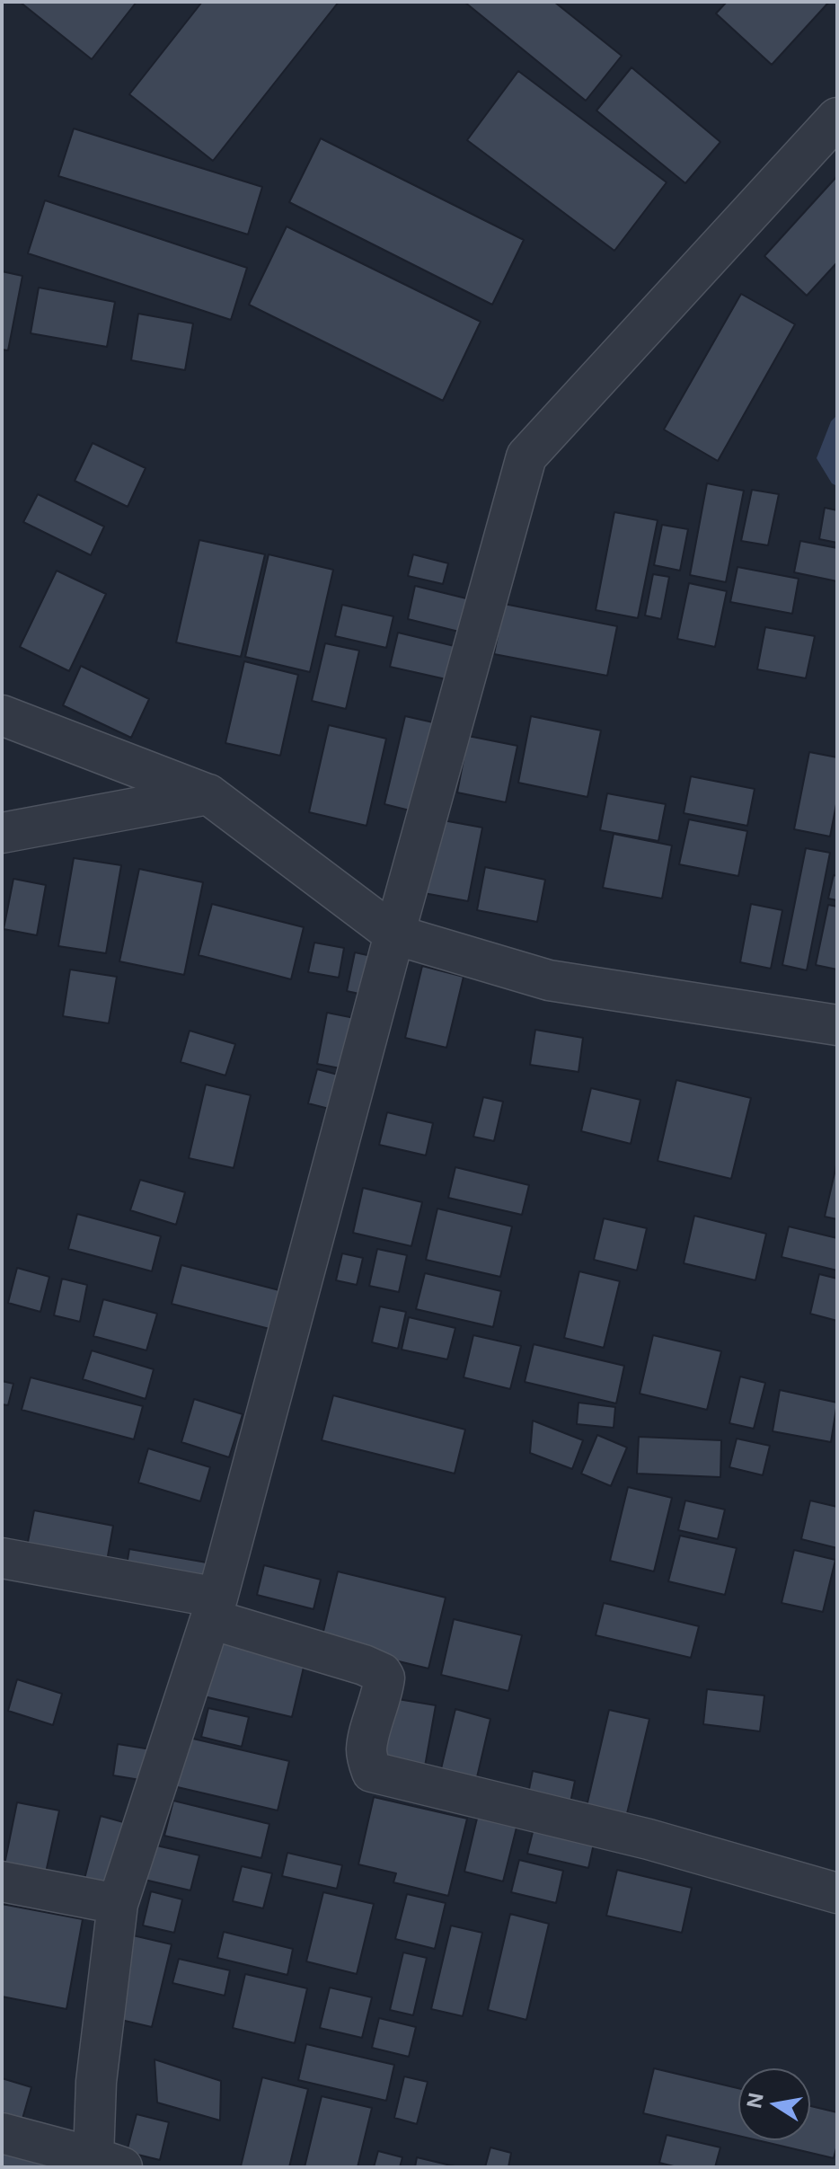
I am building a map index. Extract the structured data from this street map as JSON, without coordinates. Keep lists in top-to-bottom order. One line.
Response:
{"north":"left"}
